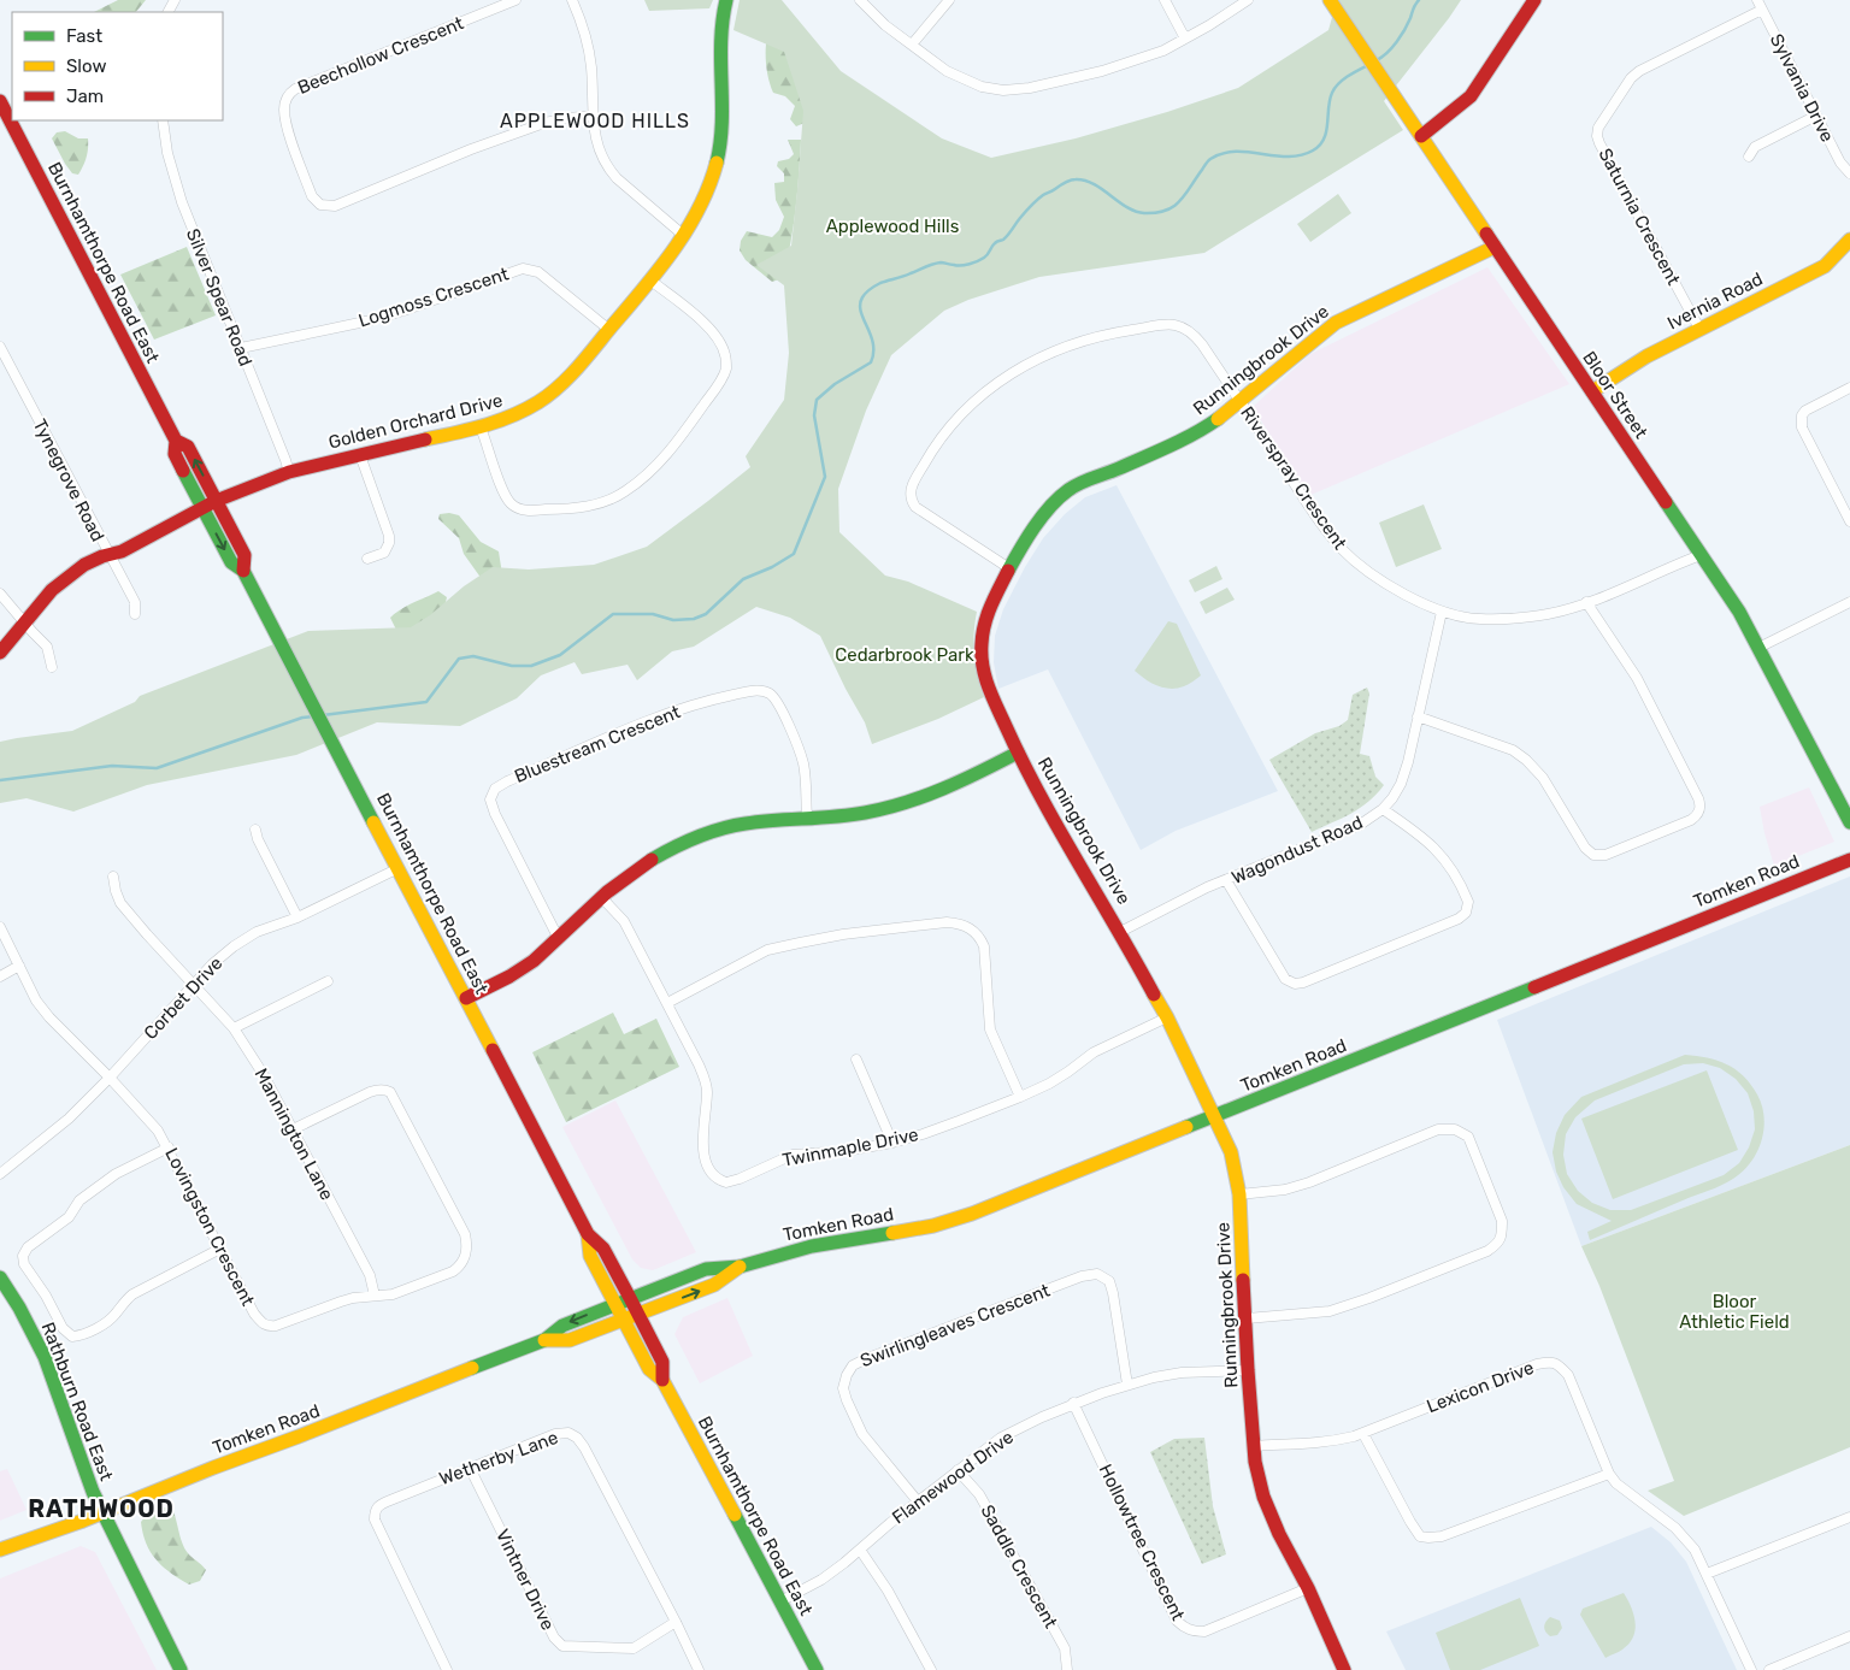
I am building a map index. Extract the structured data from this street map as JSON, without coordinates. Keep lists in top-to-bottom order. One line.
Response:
{"streets":{"street":["Beechollow Crescent","Sylvania Drive","Saturnia Crescent","Burnhamthorpe Road East","Silver Spear Road","Logmoss Crescent","Ivernia Road","Runningbrook Drive","Bloor Street","Golden Orchard Drive","Riverspray Crescent","Tynegrove Road","Bluestream Crescent","Wagondust Road","Tomken Road","Corbet Drive","Mannington Lane","Twinmaple Drive","Lovingston Crescent","Swirlingleaves Crescent","Lexicon Drive","Rathburn Road East","Wetherby Lane","Flamewood Drive","Hollowtree Crescent","Saddle Crescent","Vintner Drive"]},"crossings":[["Sylvania Drive","Saturnia Crescent"],["Saturnia Crescent","Ivernia Road"],["Burnhamthorpe Road East","Golden Orchard Drive"],["Burnhamthorpe Road East","Tomken Road"],["Burnhamthorpe Road East","Corbet Drive"],["Burnhamthorpe Road East","Flamewood Drive"],["Silver Spear Road","Logmoss Crescent"],["Silver Spear Road","Golden Orchard Drive"],["Logmoss Crescent","Golden Orchard Drive"],["Ivernia Road","Bloor Street"],["Runningbrook Drive","Bloor Street"],["Runningbrook Drive","Riverspray Crescent"],["Runningbrook Drive","Wagondust Road"],["Runningbrook Drive","Tomken Road"],["Runningbrook Drive","Twinmaple Drive"],["Runningbrook Drive","Lexicon Drive"],["Runningbrook Drive","Flamewood Drive"],["Runningbrook Drive","Hollowtree Crescent"],["Bloor Street","Riverspray Crescent"],["Golden Orchard Drive","Tynegrove Road"],["Riverspray Crescent","Wagondust Road"],["Tomken Road","Rathburn Road East"],["Corbet Drive","Mannington Lane"],["Corbet Drive","Lovingston Crescent"],["Mannington Lane","Lovingston Crescent"],["Swirlingleaves Crescent","Flamewood Drive"],["Wetherby Lane","Vintner Drive"],["Flamewood Drive","Hollowtree Crescent"],["Flamewood Drive","Saddle Crescent"]],"districts":["APPLEWOOD HILLS","RATHWOOD"],"parks":["Applewood Hills","Cedarbrook Park","Bloor Athletic Field"],"legend":["Fast","Slow","Jam"]}
